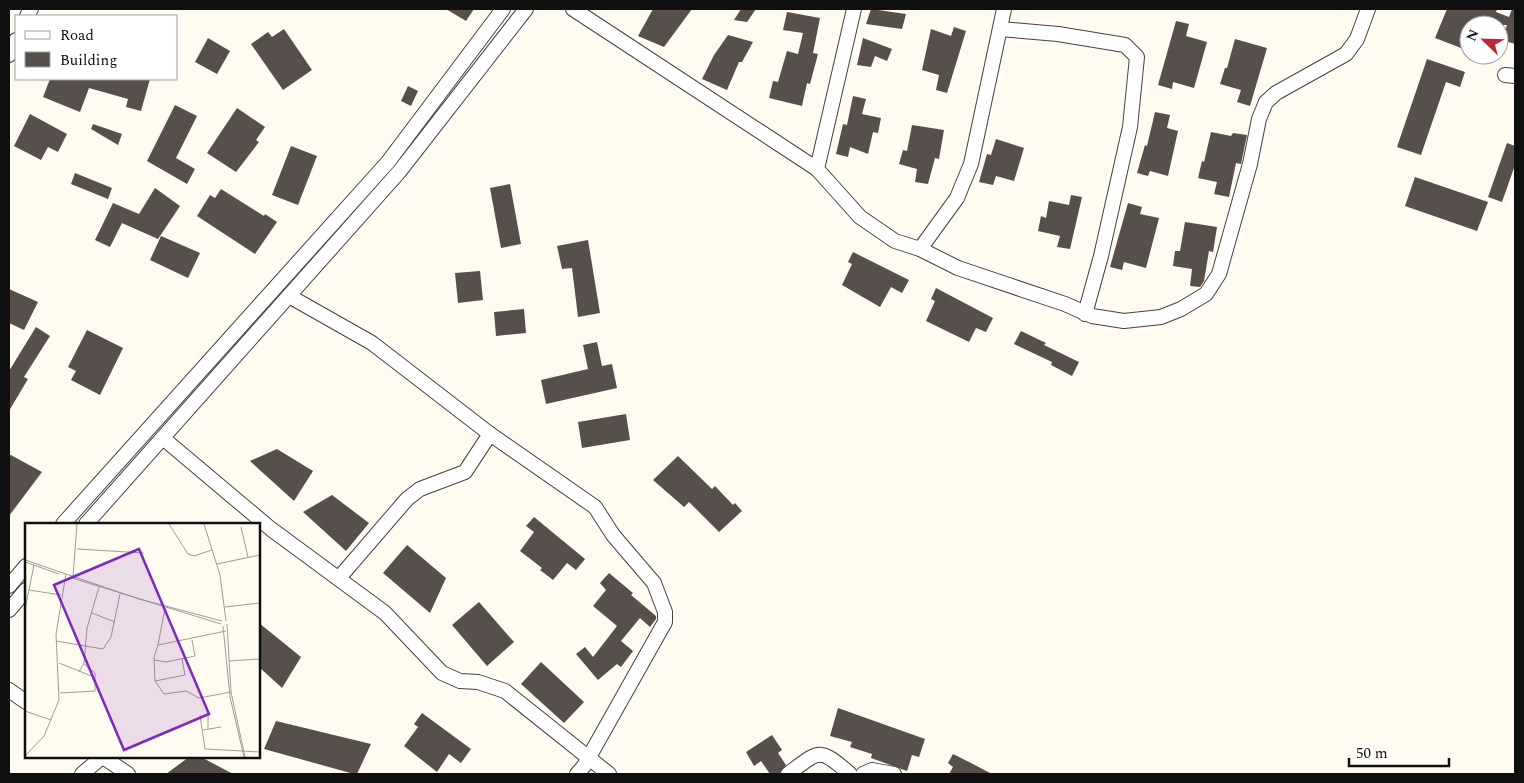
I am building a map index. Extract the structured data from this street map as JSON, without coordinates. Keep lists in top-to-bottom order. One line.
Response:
{"legend":["Road","Building"],"scale_bar":"50 m","north":"top left"}
